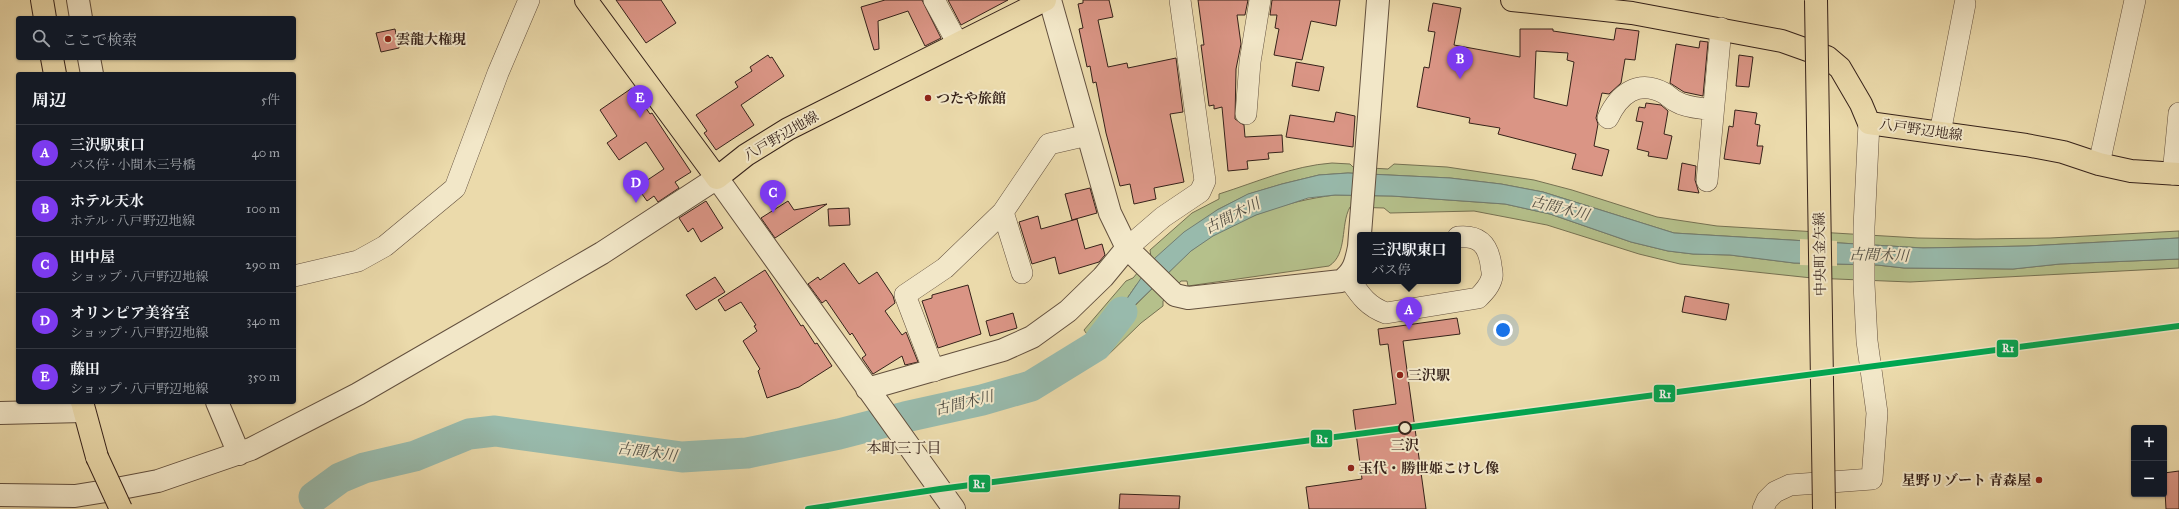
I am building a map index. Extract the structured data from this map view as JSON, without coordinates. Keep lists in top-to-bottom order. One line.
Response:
{"streets":{"main road":["八戸野辺地線","中央町金矢線"]},"districts":["本町三丁目"],"water":["古間木川"],"places":["雲龍大権現","つたや旅館","三沢駅","三沢","玉代・勝世姫こけし像","星野リゾート 青森屋"],"lines":["transit line R1"],"page":{"search":"ここで検索","pins":["B","E","D","C","A"],"heading":["周辺","5件"],"list":[{"mark":"A","name":"三沢駅東口","note":"バス停 · 小間木三号橋","value":"40 m"},{"mark":"B","name":"ホテル天水","note":"ホテル · 八戸野辺地線","value":"100 m"},{"mark":"C","name":"田中屋","note":"ショップ · 八戸野辺地線","value":"290 m"},{"mark":"D","name":"オリンピア美容室","note":"ショップ · 八戸野辺地線","value":"340 m"},{"mark":"E","name":"藤田","note":"ショップ · 八戸野辺地線","value":"350 m"}],"popup":["三沢駅東口","バス停"],"map_buttons":["+","−"]}}
